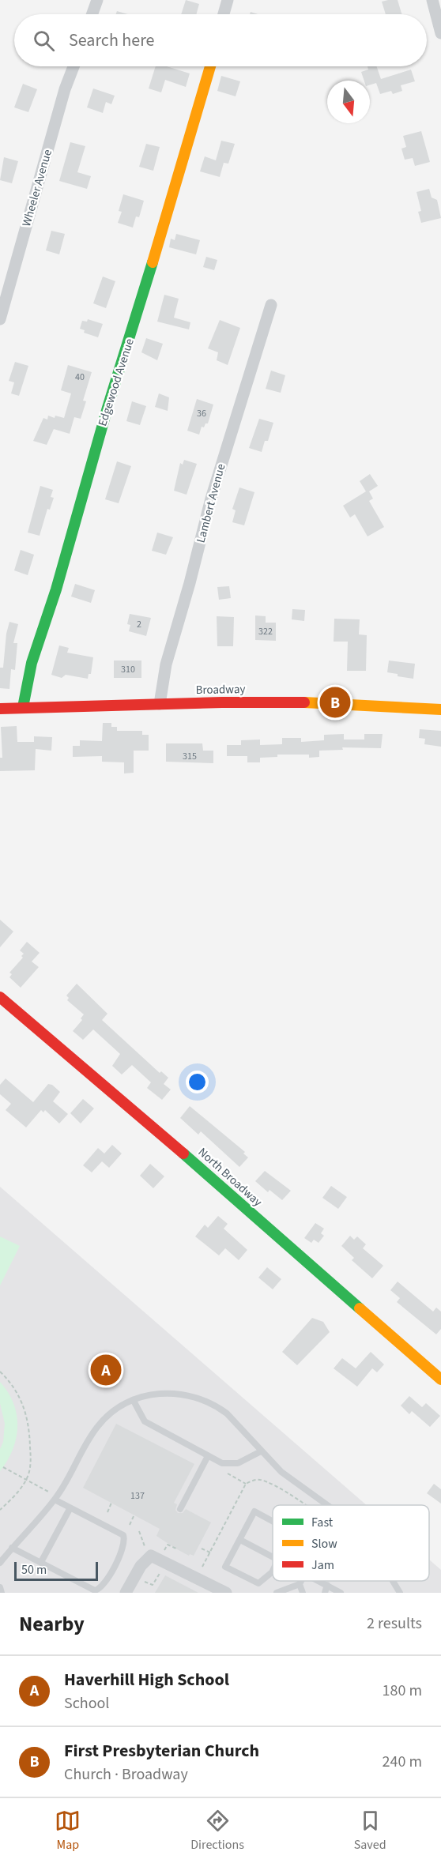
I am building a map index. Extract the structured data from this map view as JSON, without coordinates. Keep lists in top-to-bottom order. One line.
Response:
{"streets":{"street":["Wheeler Avenue","Edgewood Avenue","Lambert Avenue","Broadway","North Broadway"]},"crossings":[["Edgewood Avenue","Broadway"],["Lambert Avenue","Broadway"]],"house_numbers":["40","36","2","322","310","315","137"],"legend":["Fast","Slow","Jam"],"scale_bar":"50 m","north":"bottom","page":{"search":"Search here","pins":["B","A"],"scale":"50 m","heading":["Nearby","2 results"],"list":[{"mark":"A","name":"Haverhill High School","note":"School","value":"180 m"},{"mark":"B","name":"First Presbyterian Church","note":"Church · Broadway","value":"240 m"}],"nav":["Map","Directions","Saved"]}}
